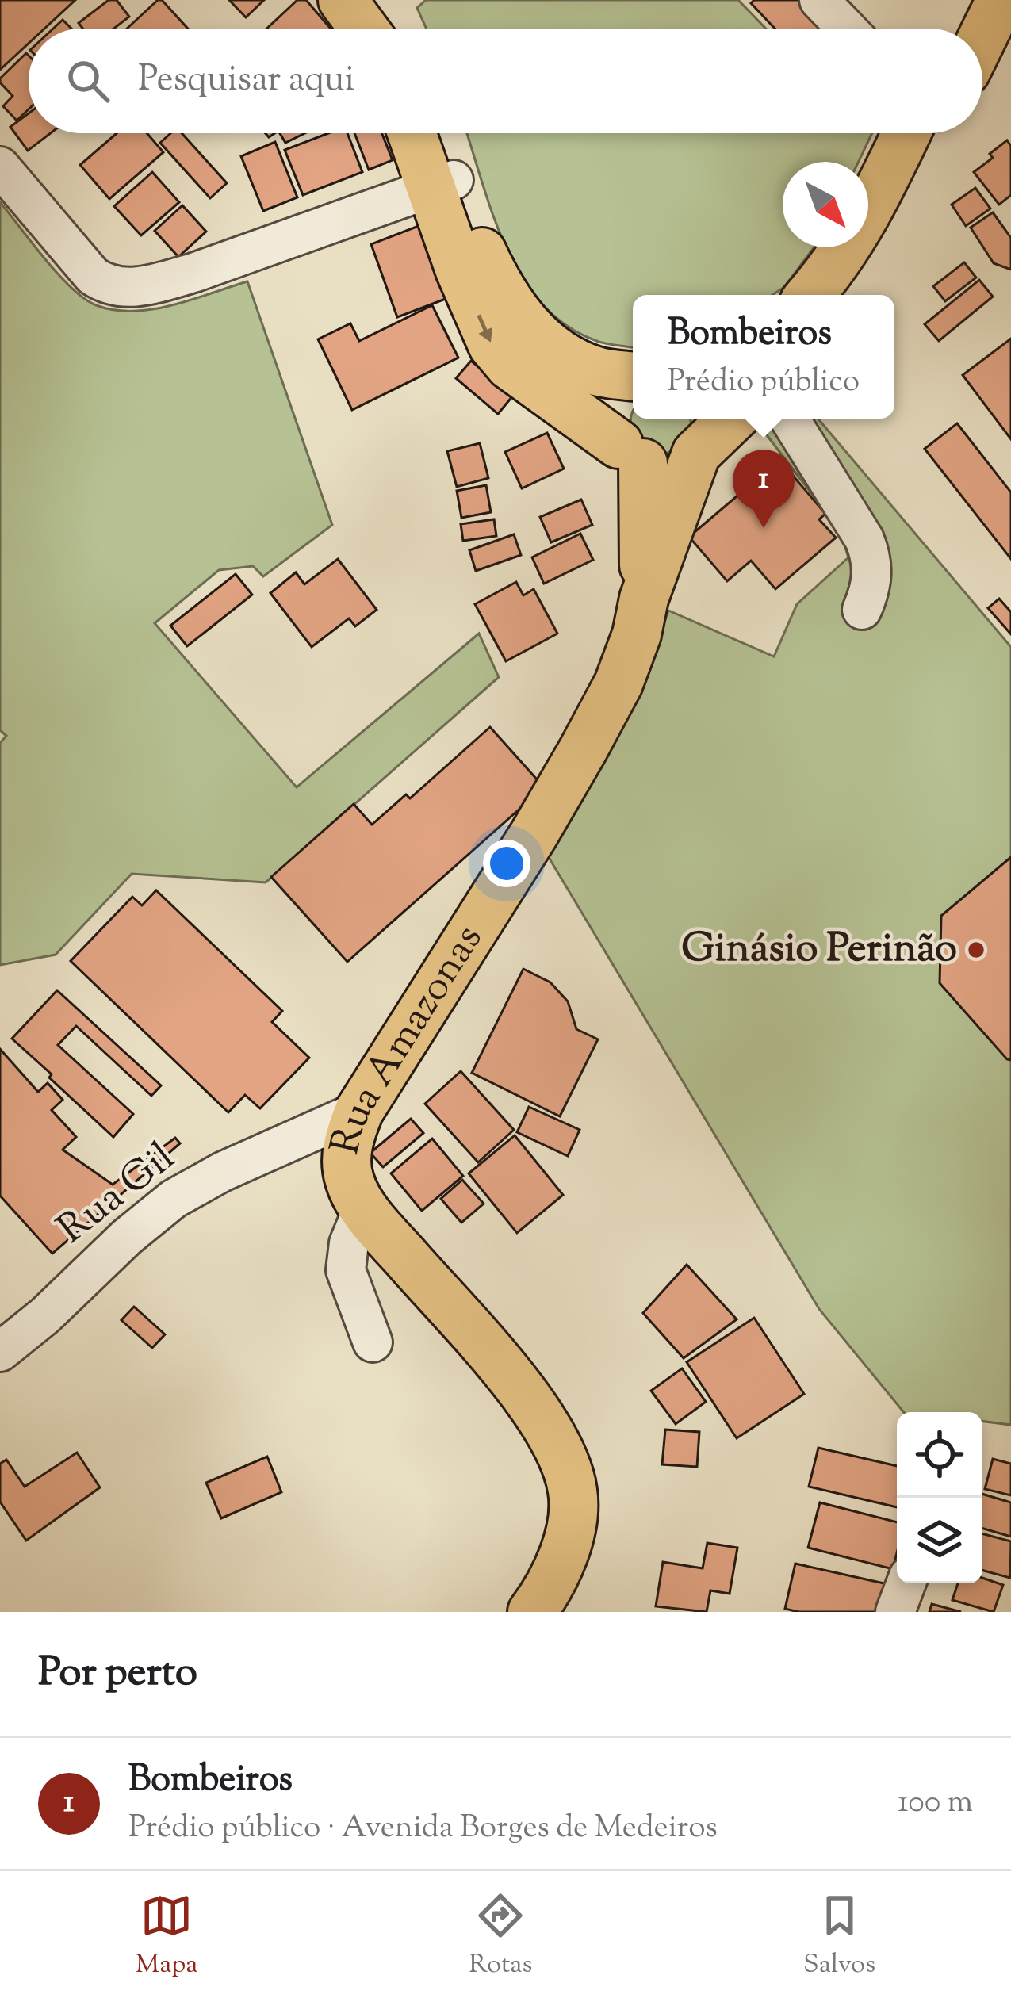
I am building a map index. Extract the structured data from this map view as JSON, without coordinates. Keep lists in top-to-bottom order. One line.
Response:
{"streets":{"main road":["Rua Amazonas"],"street":["Rua Gil"]},"crossings":[["Rua Amazonas","Rua Gil"]],"places":["Ginásio Perinão"],"north":"bottom right","page":{"search":"Pesquisar aqui","popup":["Bombeiros","Prédio público"],"pins":"1","heading":"Por perto","list":[{"mark":"1","name":"Bombeiros","note":"Prédio público · Avenida Borges de Medeiros","value":"100 m"}],"nav":["Mapa","Rotas","Salvos"]}}
